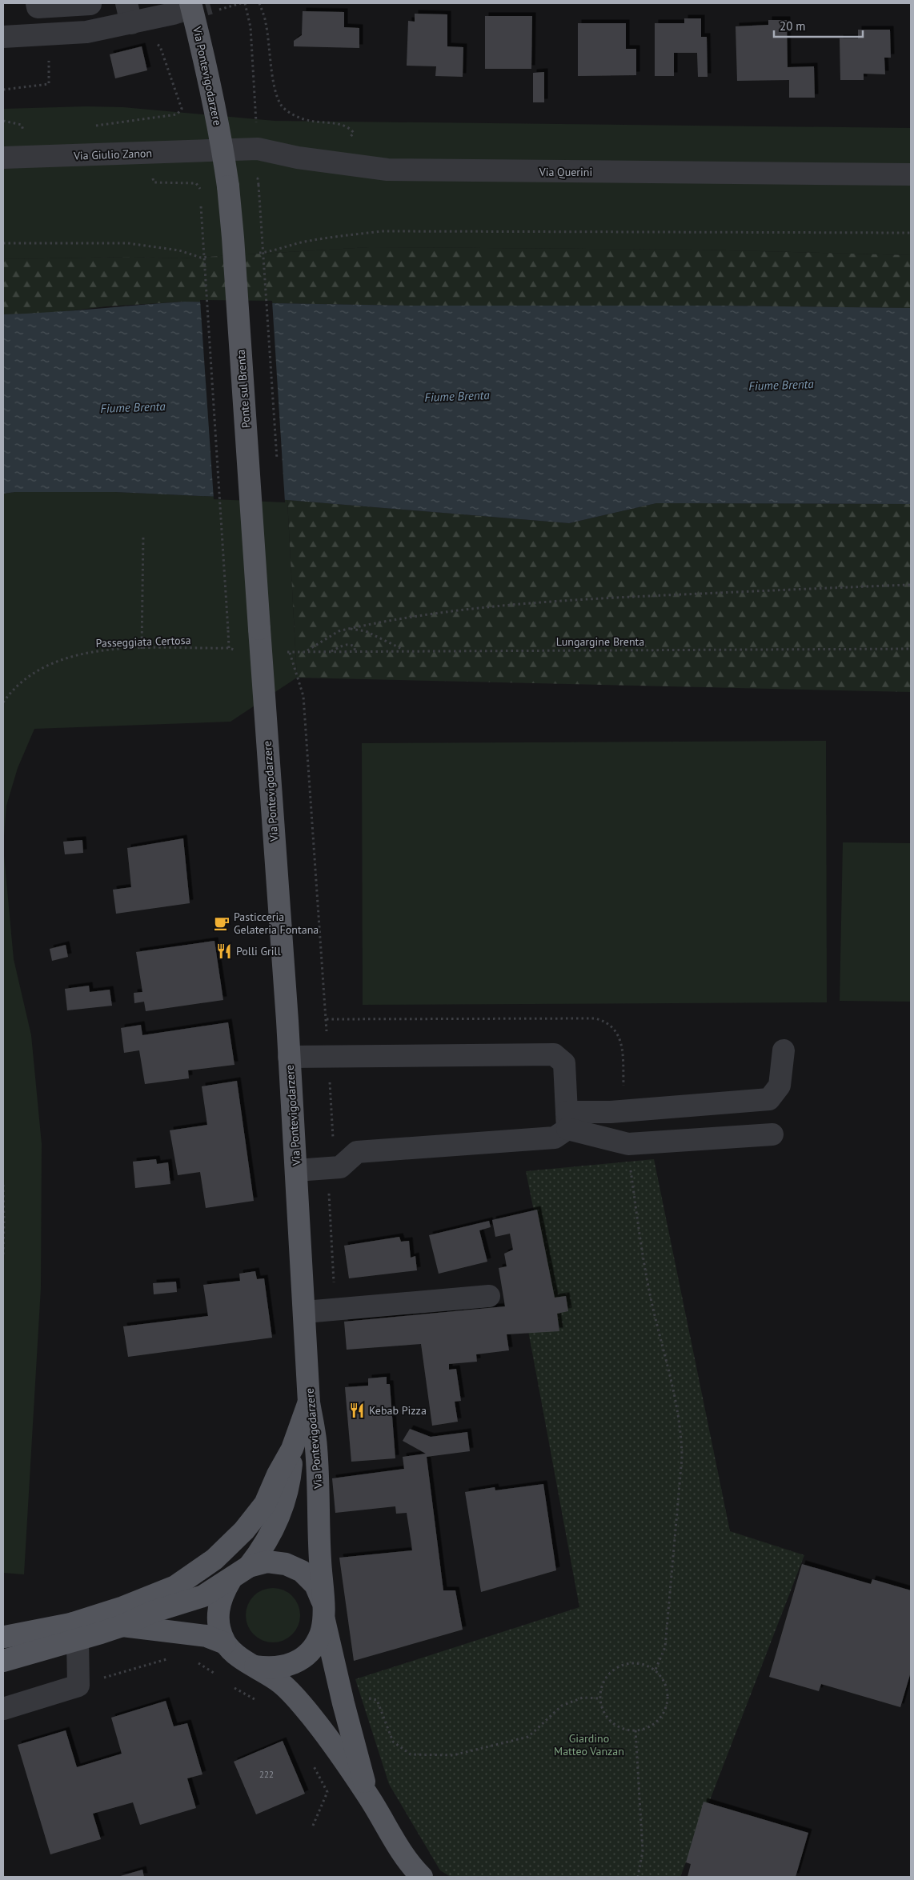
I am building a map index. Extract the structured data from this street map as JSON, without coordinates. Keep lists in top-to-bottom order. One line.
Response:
{"streets":{"main road":["Via Pontevigodarzere","Ponte sul Brenta"],"street":["Via Giulio Zanon","Via Querini"],"path":["Passeggiata Certosa","Lungargine Brenta"]},"crossings":[["Via Pontevigodarzere","Via Giulio Zanon"],["Via Pontevigodarzere","Via Querini"],["Via Pontevigodarzere","Ponte sul Brenta"],["Via Giulio Zanon","Via Querini"],["Via Giulio Zanon","Ponte sul Brenta"],["Via Querini","Ponte sul Brenta"]],"water":["Fiume Brenta"],"parks":["Giardino Matteo Vanzan"],"places":{"cafe":["Pasticceria Gelateria Fontana"],"restaurant":["Polli Grill","Kebab Pizza"]},"house_numbers":["222"],"scale_bar":"20 m"}
